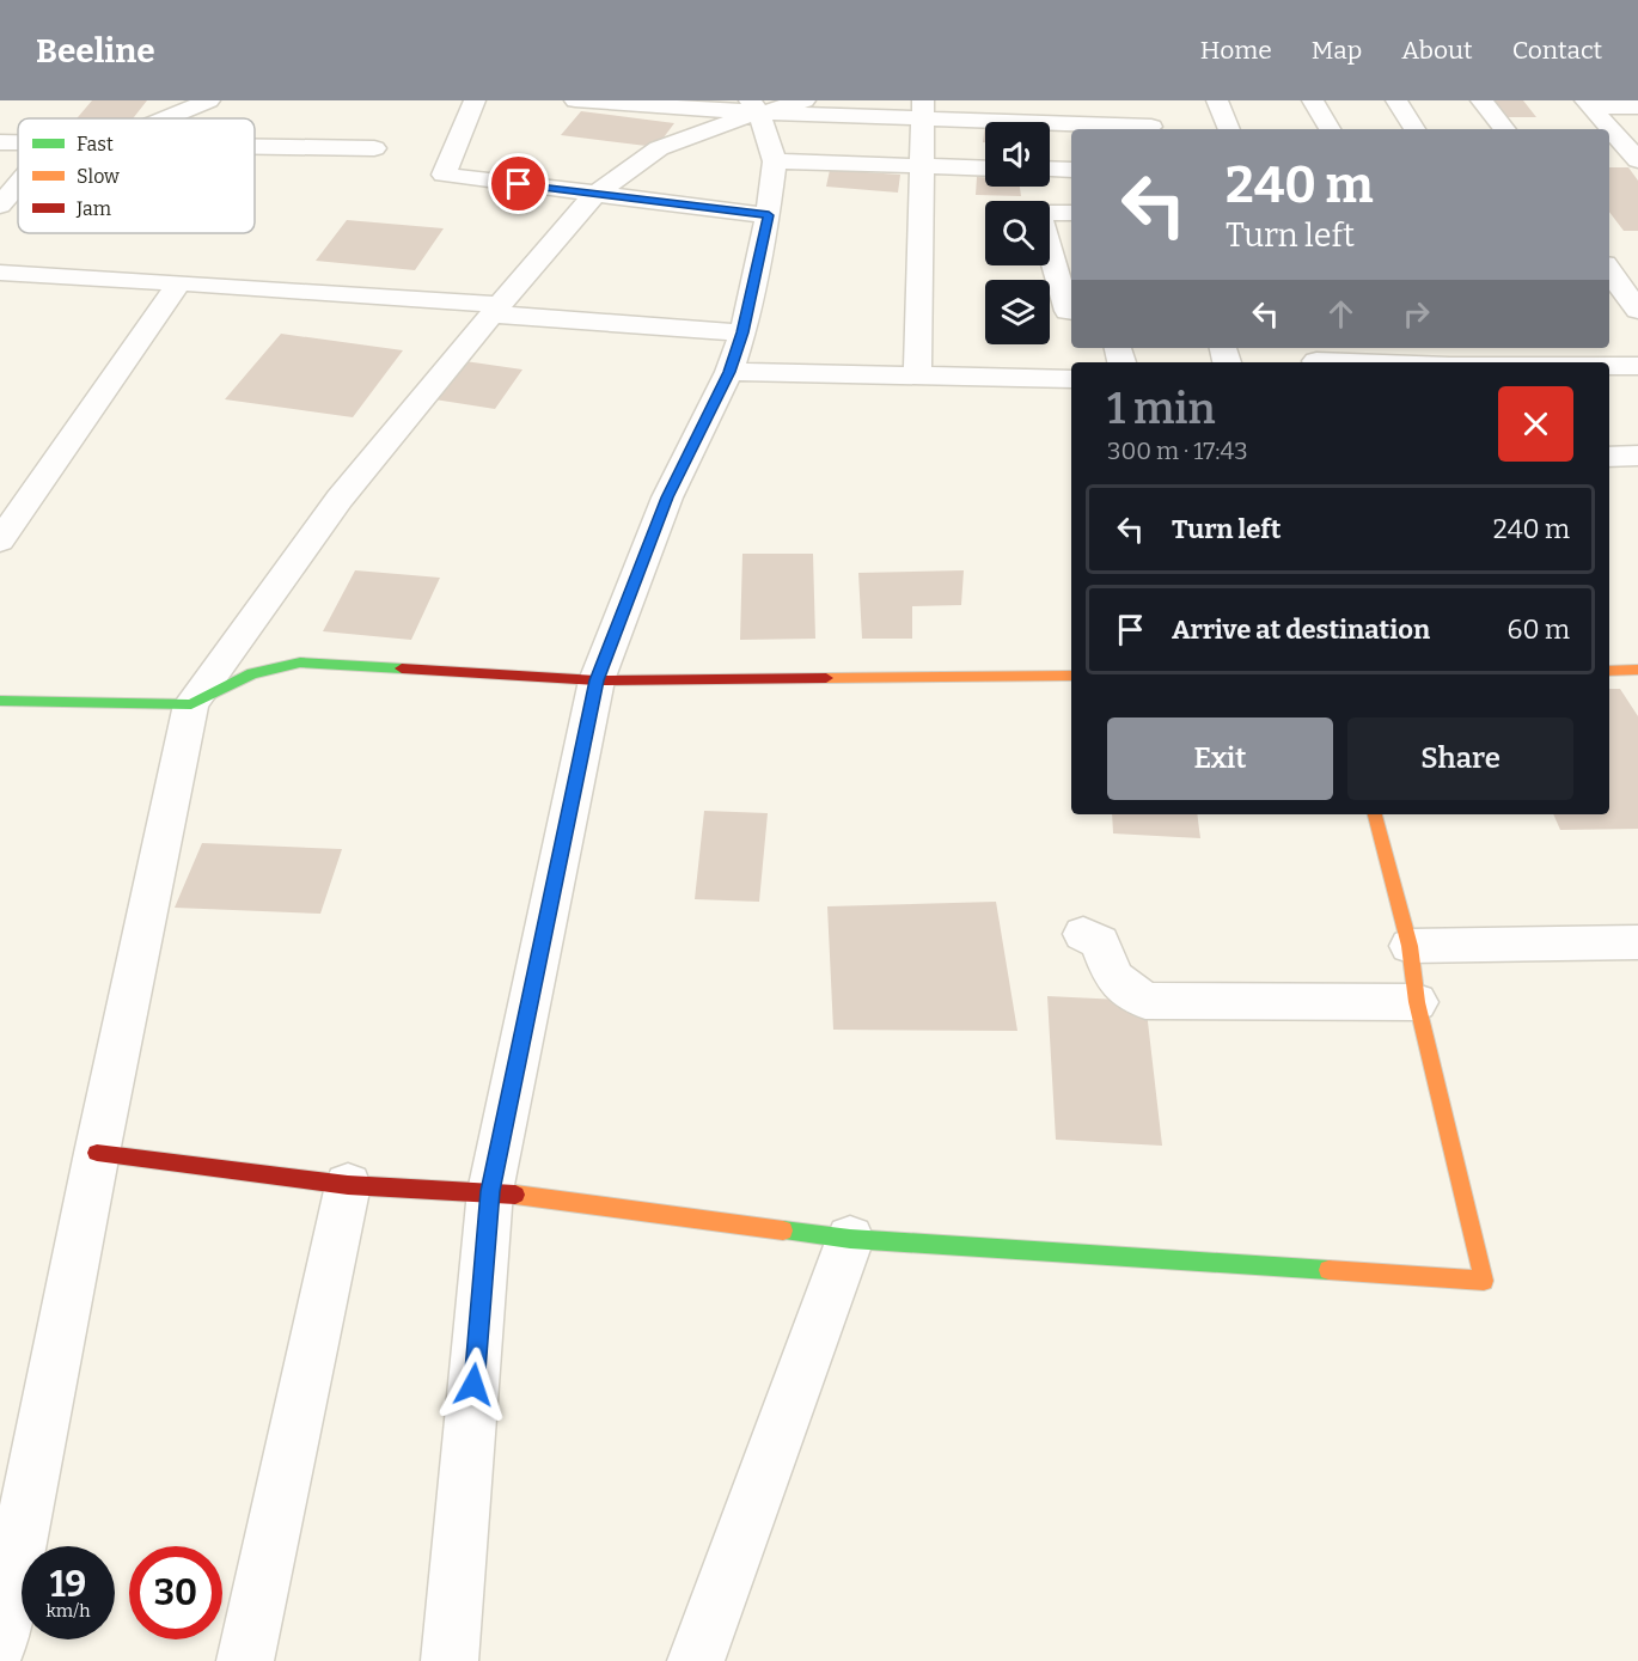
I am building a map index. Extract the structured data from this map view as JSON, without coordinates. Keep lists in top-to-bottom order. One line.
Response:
{"legend":["Fast","Slow","Jam"],"page":{"header":"Beeline","nav":["Home","Map","About","Contact"],"turn":["240 m","Turn left"],"heading":["1 min","300 m · 17:43"],"list":[{"name":"Turn left","value":"240 m"},{"name":"Arrive at destination","value":"60 m"}],"buttons":["Exit","Share"],"speed":"19 km/h","limit":"30"}}
